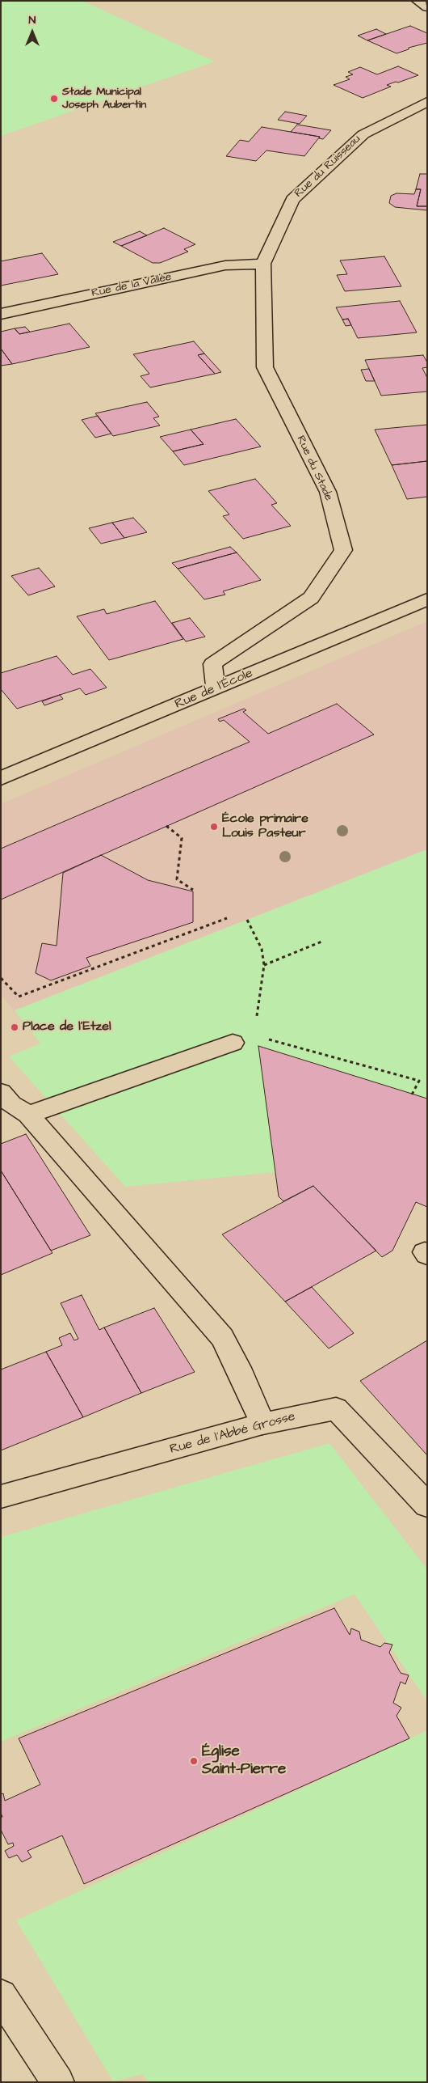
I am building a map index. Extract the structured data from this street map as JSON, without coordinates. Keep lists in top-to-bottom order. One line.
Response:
{"streets":{"street":["Rue du Ruisseau","Rue de la Vallée","Rue du Stade","Rue de l'École","Rue de l'Abbé Grosse"]},"crossings":[["Rue du Ruisseau","Rue de la Vallée"],["Rue du Ruisseau","Rue du Stade"],["Rue de la Vallée","Rue du Stade"],["Rue du Stade","Rue de l'École"]],"places":["Stade Municipal Joseph Aubertin","École primaire Louis Pasteur","Place de l'Etzel","Église Saint-Pierre"],"north":"top"}
